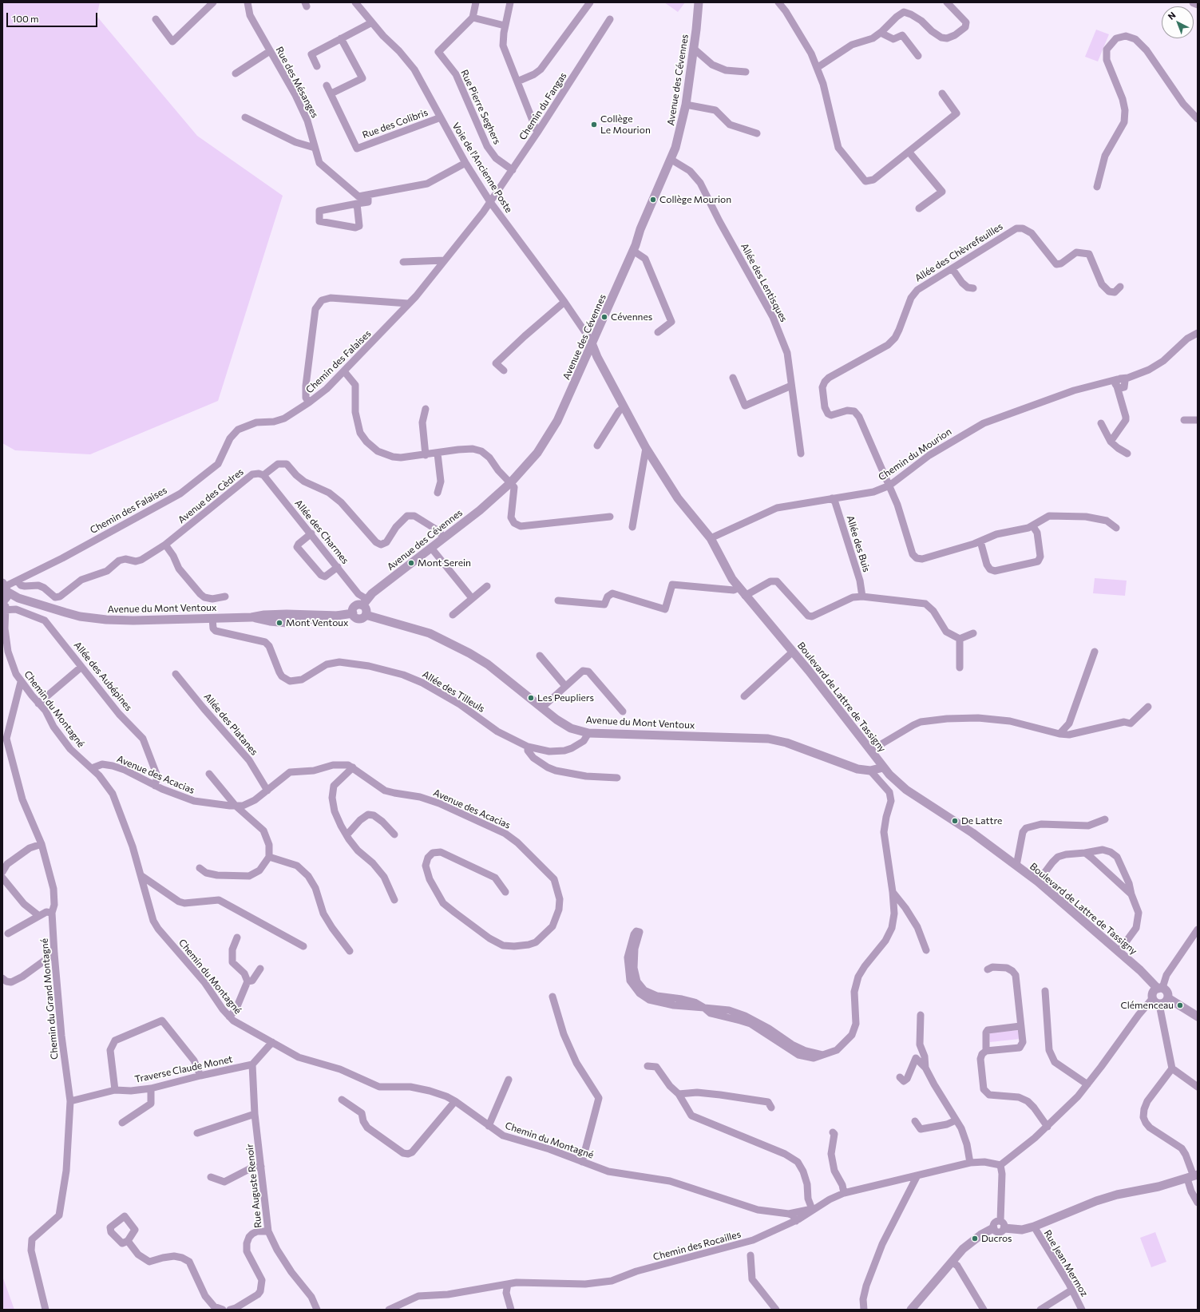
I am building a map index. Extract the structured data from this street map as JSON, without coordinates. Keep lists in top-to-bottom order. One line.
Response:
{"streets":{"street":["Avenue des Cévennes","Rue des Mésanges","Chemin du Fangas","Rue Pierre Seghers","Rue des Colibris","Voie de l'Ancienne Poste","Allée des Chèvrefeuilles","Allée des Lentisques","Chemin des Falaises","Chemin du Mourion","Avenue des Cèdres","Allée des Charmes","Allée des Buis","Avenue du Mont Ventoux","Allée des Aubépines","Allée des Tilleuls","Boulevard de Lattre de Tassigny","Chemin du Montagné","Allée des Platanes","Avenue des Acacias","Chemin du Grand Montagné","Traverse Claude Monet","Rue Auguste Renoir","Chemin des Rocailles","Rue Jean Mermoz"]},"crossings":[["Avenue des Cévennes","Voie de l'Ancienne Poste"],["Avenue des Cévennes","Allée des Lentisques"],["Avenue des Cévennes","Allée des Charmes"],["Avenue des Cévennes","Avenue du Mont Ventoux"],["Avenue des Cévennes","Boulevard de Lattre de Tassigny"],["Rue des Mésanges","Voie de l'Ancienne Poste"],["Chemin du Fangas","Rue Pierre Seghers"],["Chemin du Fangas","Voie de l'Ancienne Poste"],["Chemin du Fangas","Chemin des Falaises"],["Rue des Colibris","Voie de l'Ancienne Poste"],["Voie de l'Ancienne Poste","Chemin des Falaises"],["Voie de l'Ancienne Poste","Boulevard de Lattre de Tassigny"],["Allée des Chèvrefeuilles","Chemin du Mourion"],["Chemin des Falaises","Avenue des Cèdres"],["Chemin des Falaises","Avenue du Mont Ventoux"],["Chemin des Falaises","Allée des Aubépines"],["Chemin des Falaises","Chemin du Montagné"],["Chemin du Mourion","Allée des Buis"],["Chemin du Mourion","Boulevard de Lattre de Tassigny"],["Avenue des Cèdres","Allée des Charmes"],["Allée des Charmes","Avenue du Mont Ventoux"],["Avenue du Mont Ventoux","Allée des Aubépines"],["Avenue du Mont Ventoux","Allée des Tilleuls"],["Avenue du Mont Ventoux","Boulevard de Lattre de Tassigny"],["Avenue du Mont Ventoux","Chemin du Montagné"],["Allée des Aubépines","Chemin du Montagné"],["Allée des Aubépines","Avenue des Acacias"],["Chemin du Montagné","Avenue des Acacias"],["Chemin du Montagné","Chemin du Grand Montagné"],["Chemin du Montagné","Chemin des Rocailles"],["Allée des Platanes","Avenue des Acacias"],["Chemin du Grand Montagné","Traverse Claude Monet"],["Traverse Claude Monet","Rue Auguste Renoir"]],"places":["Collège Le Mourion","Collège Mourion","Cévennes","Mont Serein","Mont Ventoux","Les Peupliers","De Lattre","Clémenceau","Ducros"],"scale_bar":"100 m","north":"top left"}
